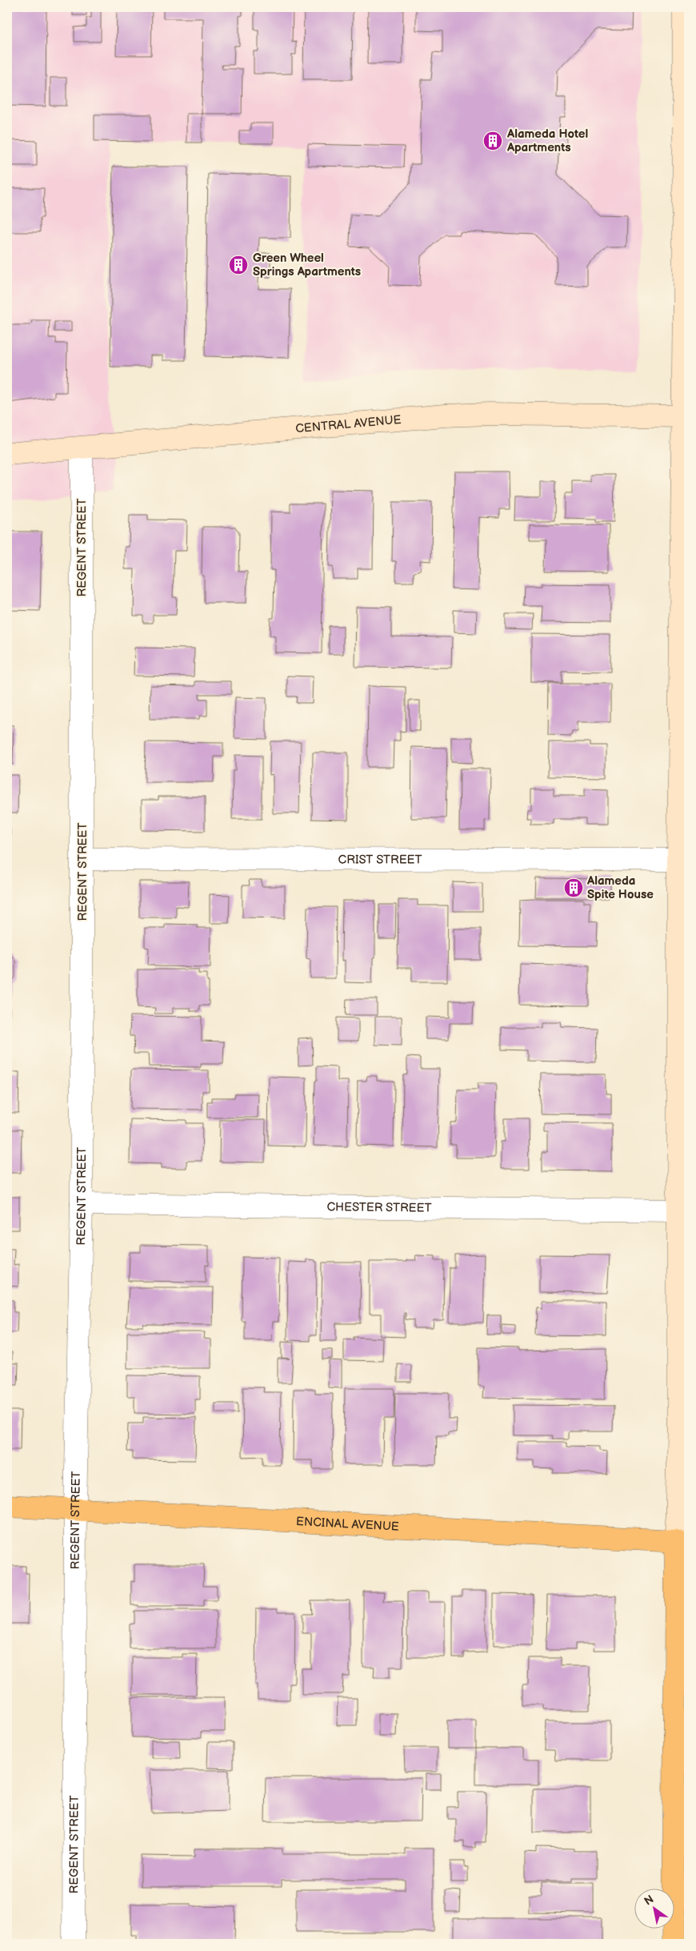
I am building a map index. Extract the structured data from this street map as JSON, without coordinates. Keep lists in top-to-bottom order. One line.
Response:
{"streets":{"main road":["ENCINAL AVENUE"],"street":["CENTRAL AVENUE","REGENT STREET","CRIST STREET","CHESTER STREET"]},"crossings":[["CENTRAL AVENUE","REGENT STREET"],["REGENT STREET","CRIST STREET"],["REGENT STREET","CHESTER STREET"],["REGENT STREET","ENCINAL AVENUE"]],"places":{"building":["Alameda Hotel Apartments","Green Wheel Springs Apartments","Alameda Spite House"]},"north":"top left"}
